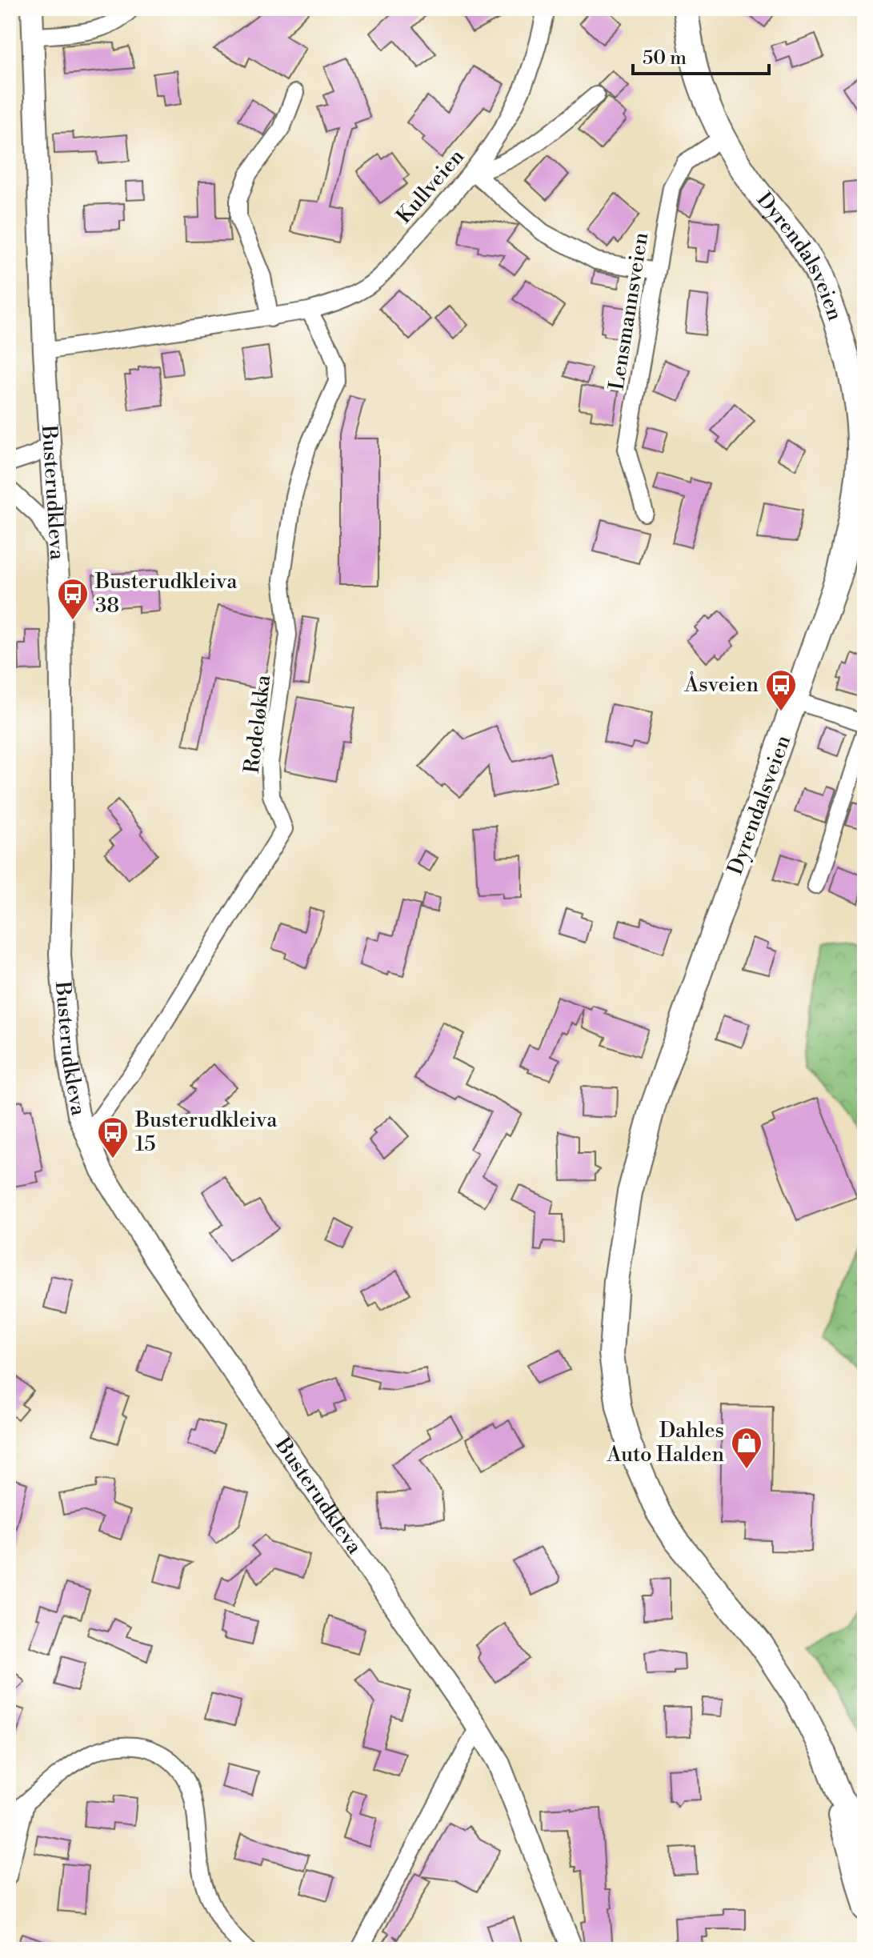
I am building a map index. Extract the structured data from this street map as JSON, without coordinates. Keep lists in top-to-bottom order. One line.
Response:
{"streets":{"main road":["Dyrendalsveien"],"street":["Kullveien","Lensmannsveien","Busterudkleva","Rodeløkka"]},"crossings":[["Kullveien","Busterudkleva"],["Kullveien","Rodeløkka"],["Dyrendalsveien","Lensmannsveien"],["Busterudkleva","Rodeløkka"]],"places":{"bus stop":["Busterudkleiva 38","Åsveien","Busterudkleiva 15"],"shop":["Dahles Auto Halden"]},"scale_bar":"50 m"}
